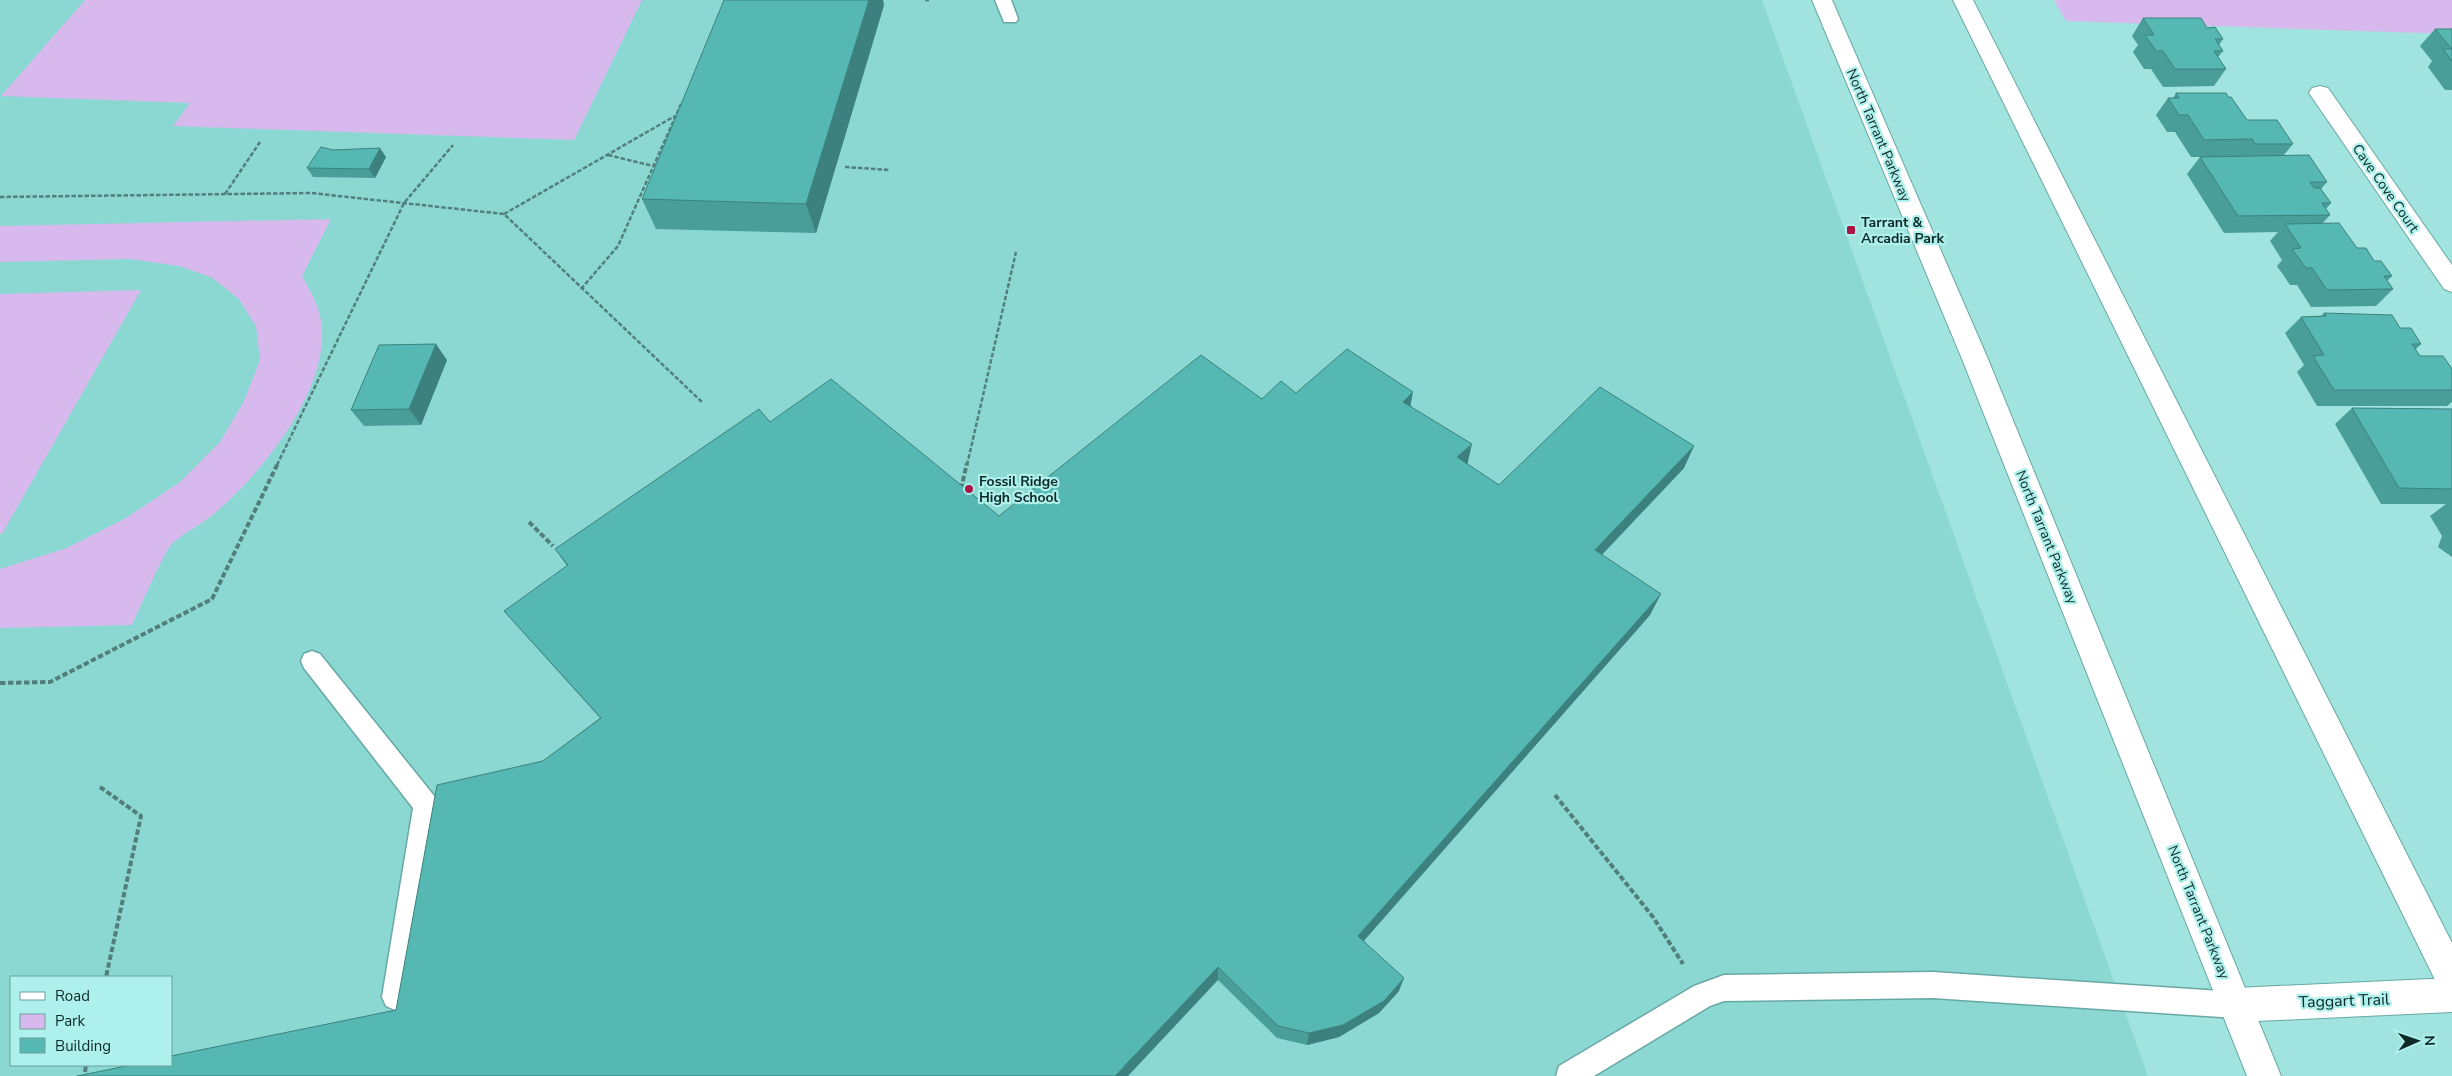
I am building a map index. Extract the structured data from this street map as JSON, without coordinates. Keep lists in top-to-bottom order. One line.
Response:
{"streets":{"main road":["North Tarrant Parkway","Cave Cove Court","Taggart Trail"]},"crossings":[["North Tarrant Parkway","Taggart Trail"]],"places":{"transit":["Tarrant & Arcadia Park"],"other":["Fossil Ridge High School"]},"legend":["Road","Park","Building"],"north":"right"}
